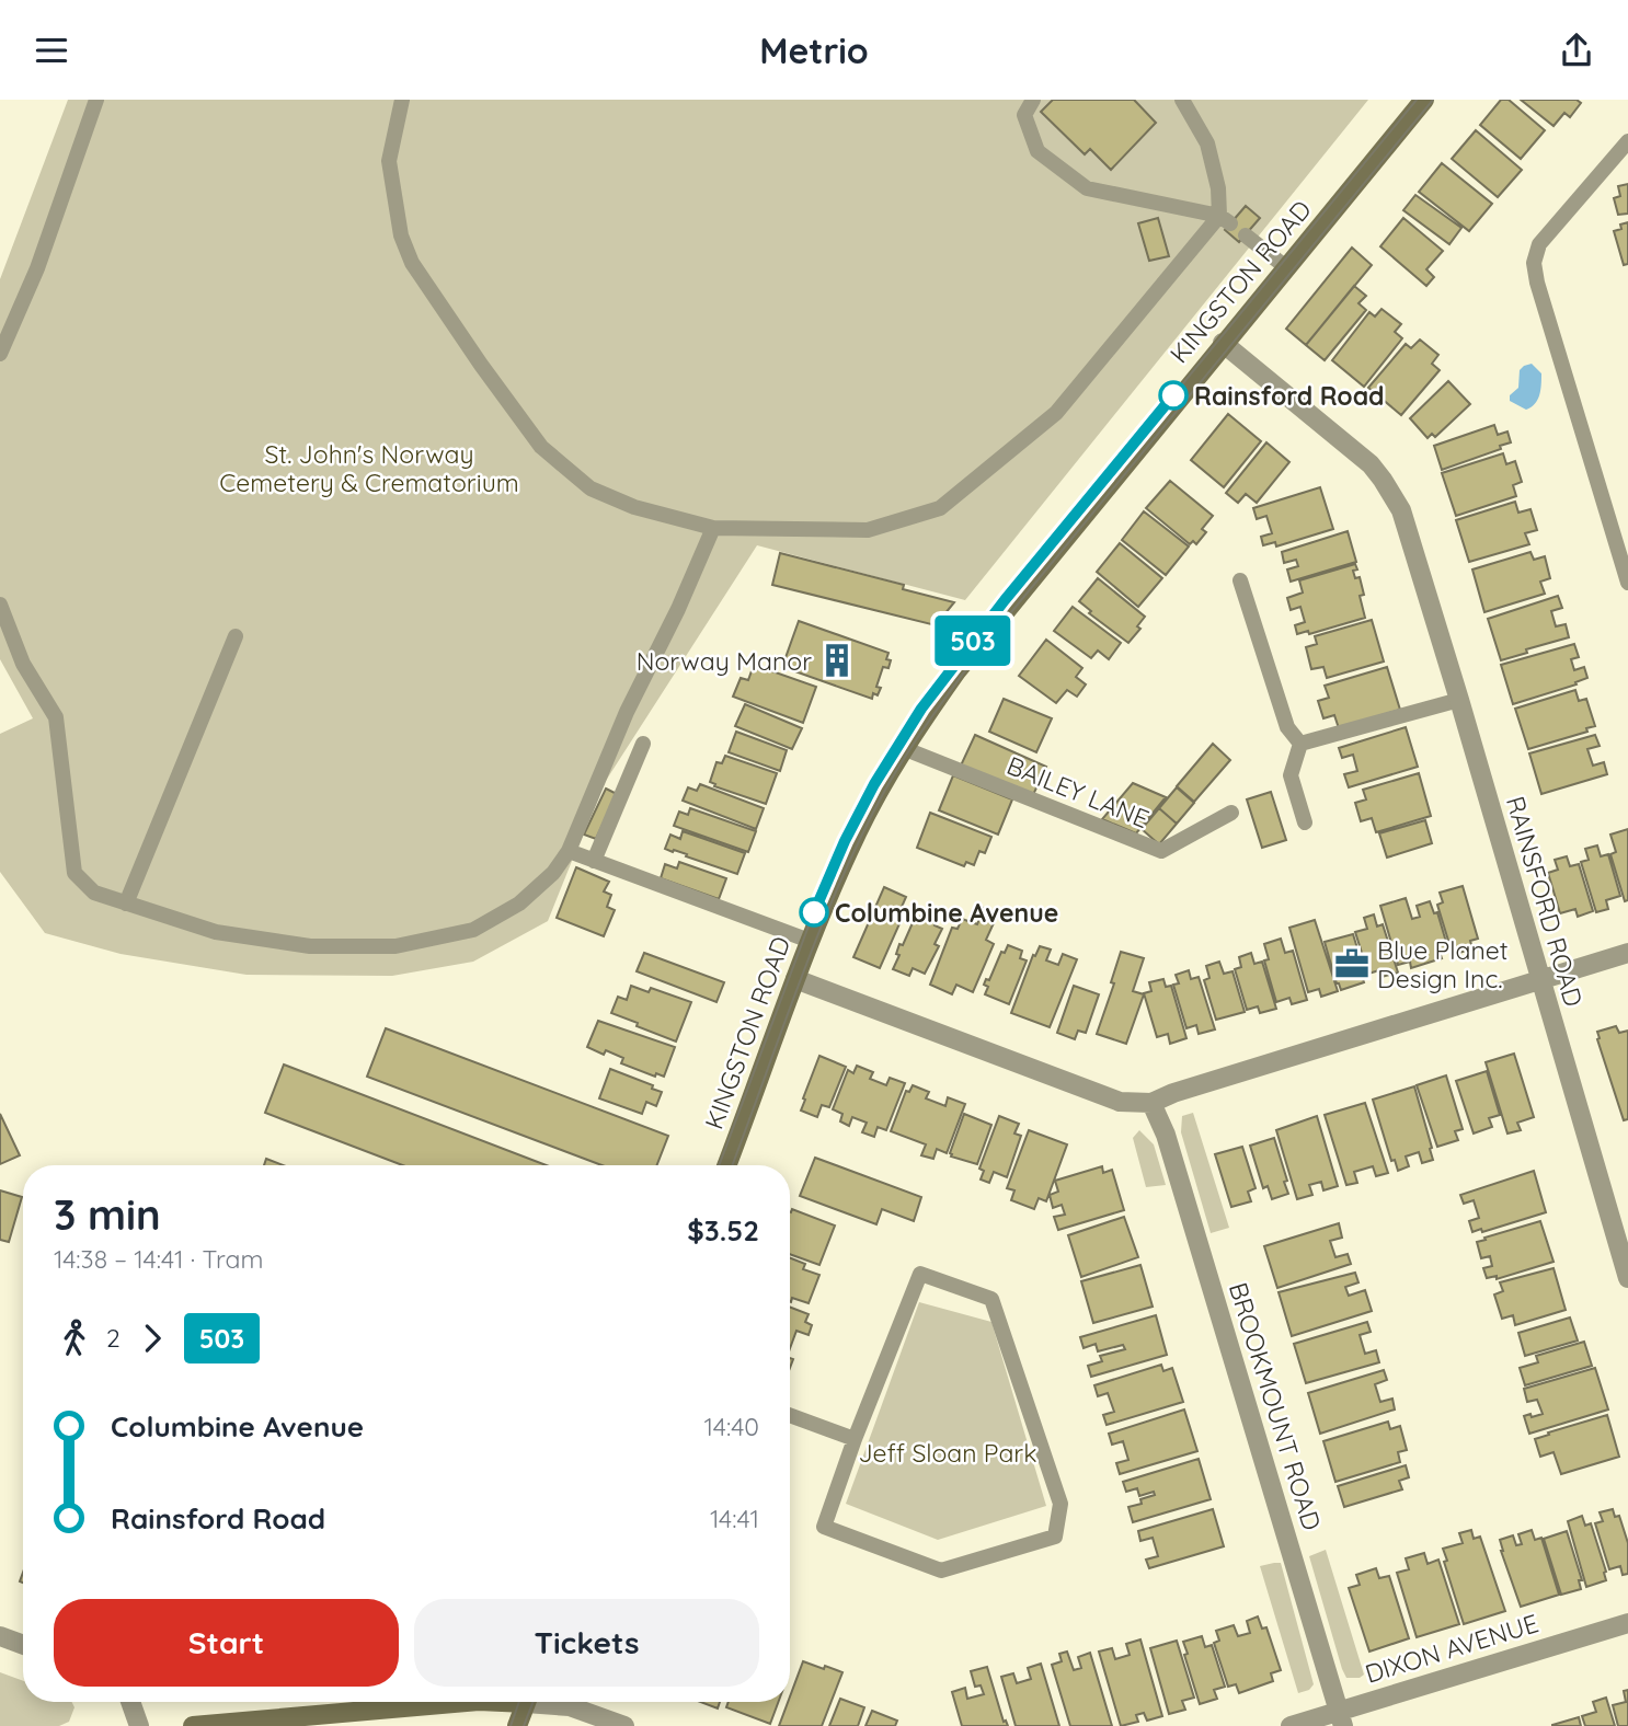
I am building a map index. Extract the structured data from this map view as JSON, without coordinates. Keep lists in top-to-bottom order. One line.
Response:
{"streets":{"main road":["KINGSTON ROAD"],"street":["RAINSFORD ROAD","BROOKMOUNT ROAD","DIXON AVENUE"],"lane":["BAILEY LANE"]},"crossings":[["KINGSTON ROAD","BAILEY LANE"],["KINGSTON ROAD","RAINSFORD ROAD"],["BROOKMOUNT ROAD","DIXON AVENUE"]],"parks":["St. John's Norway Cemetery & Crematorium","Jeff Sloan Park"],"places":{"other":["Rainsford Road","Columbine Avenue"],"building":["Norway Manor"],"office":["Blue Planet Design Inc."]},"lines":["tram line 503"],"page":{"header":"Metrio","on_map":"503","heading":["3 min","14:38 – 14:41 · Tram","$3.52"],"legs":["2","503"],"list":[{"name":"Columbine Avenue","value":"14:40"},{"name":"Rainsford Road","value":"14:41"}],"buttons":["Start","Tickets"]}}
